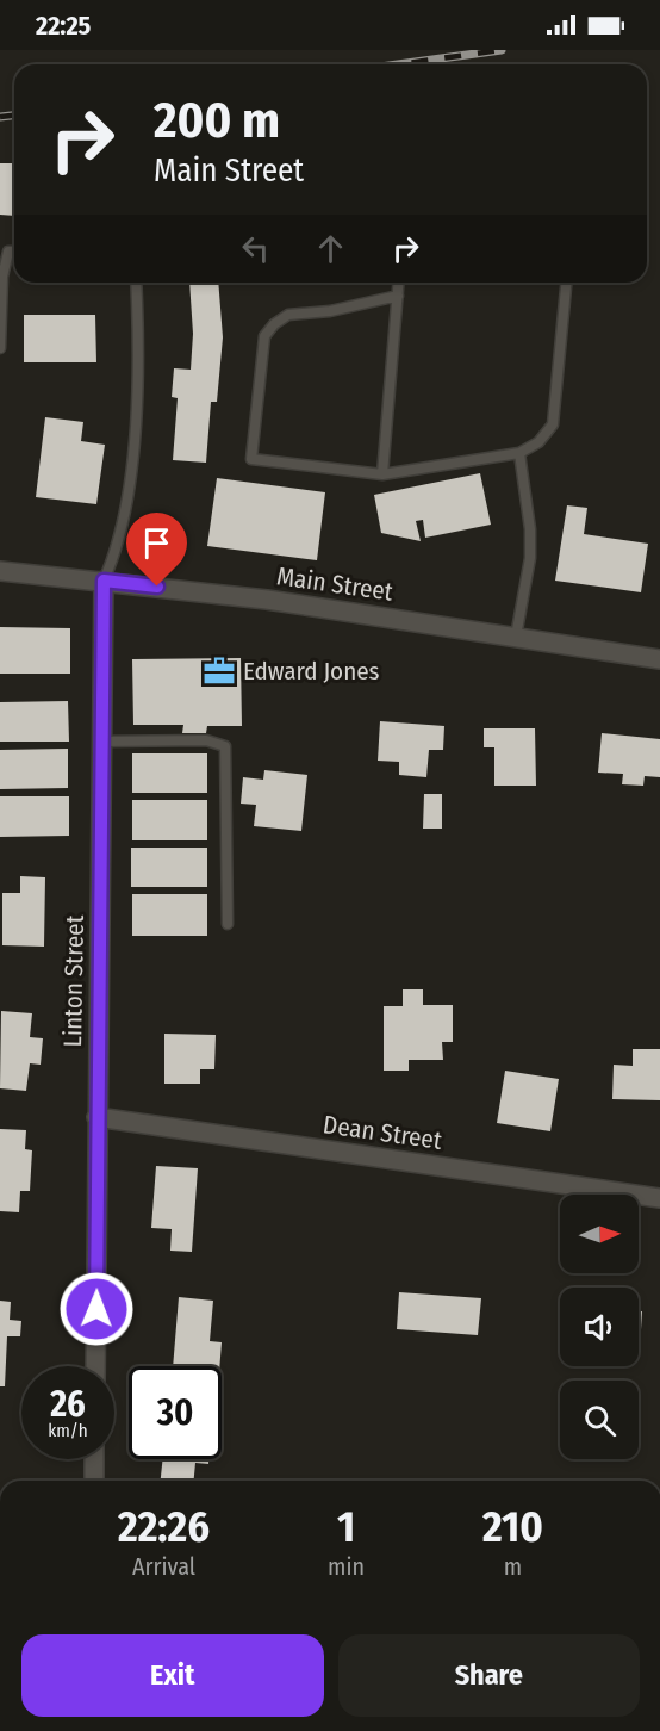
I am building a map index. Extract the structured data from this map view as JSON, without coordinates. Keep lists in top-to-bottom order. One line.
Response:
{"streets":{"street":["Main Street","Linton Street","Dean Street"]},"crossings":[["Main Street","Linton Street"],["Linton Street","Dean Street"]],"places":{"office":["Edward Jones"]},"north":"right","page":{"status":"22:25","turn":["200 m","Main Street"],"speed":"26 km/h","limit":"30","eta":["22:26","Arrival","1","min","210","m"],"buttons":["Exit","Share"]}}
